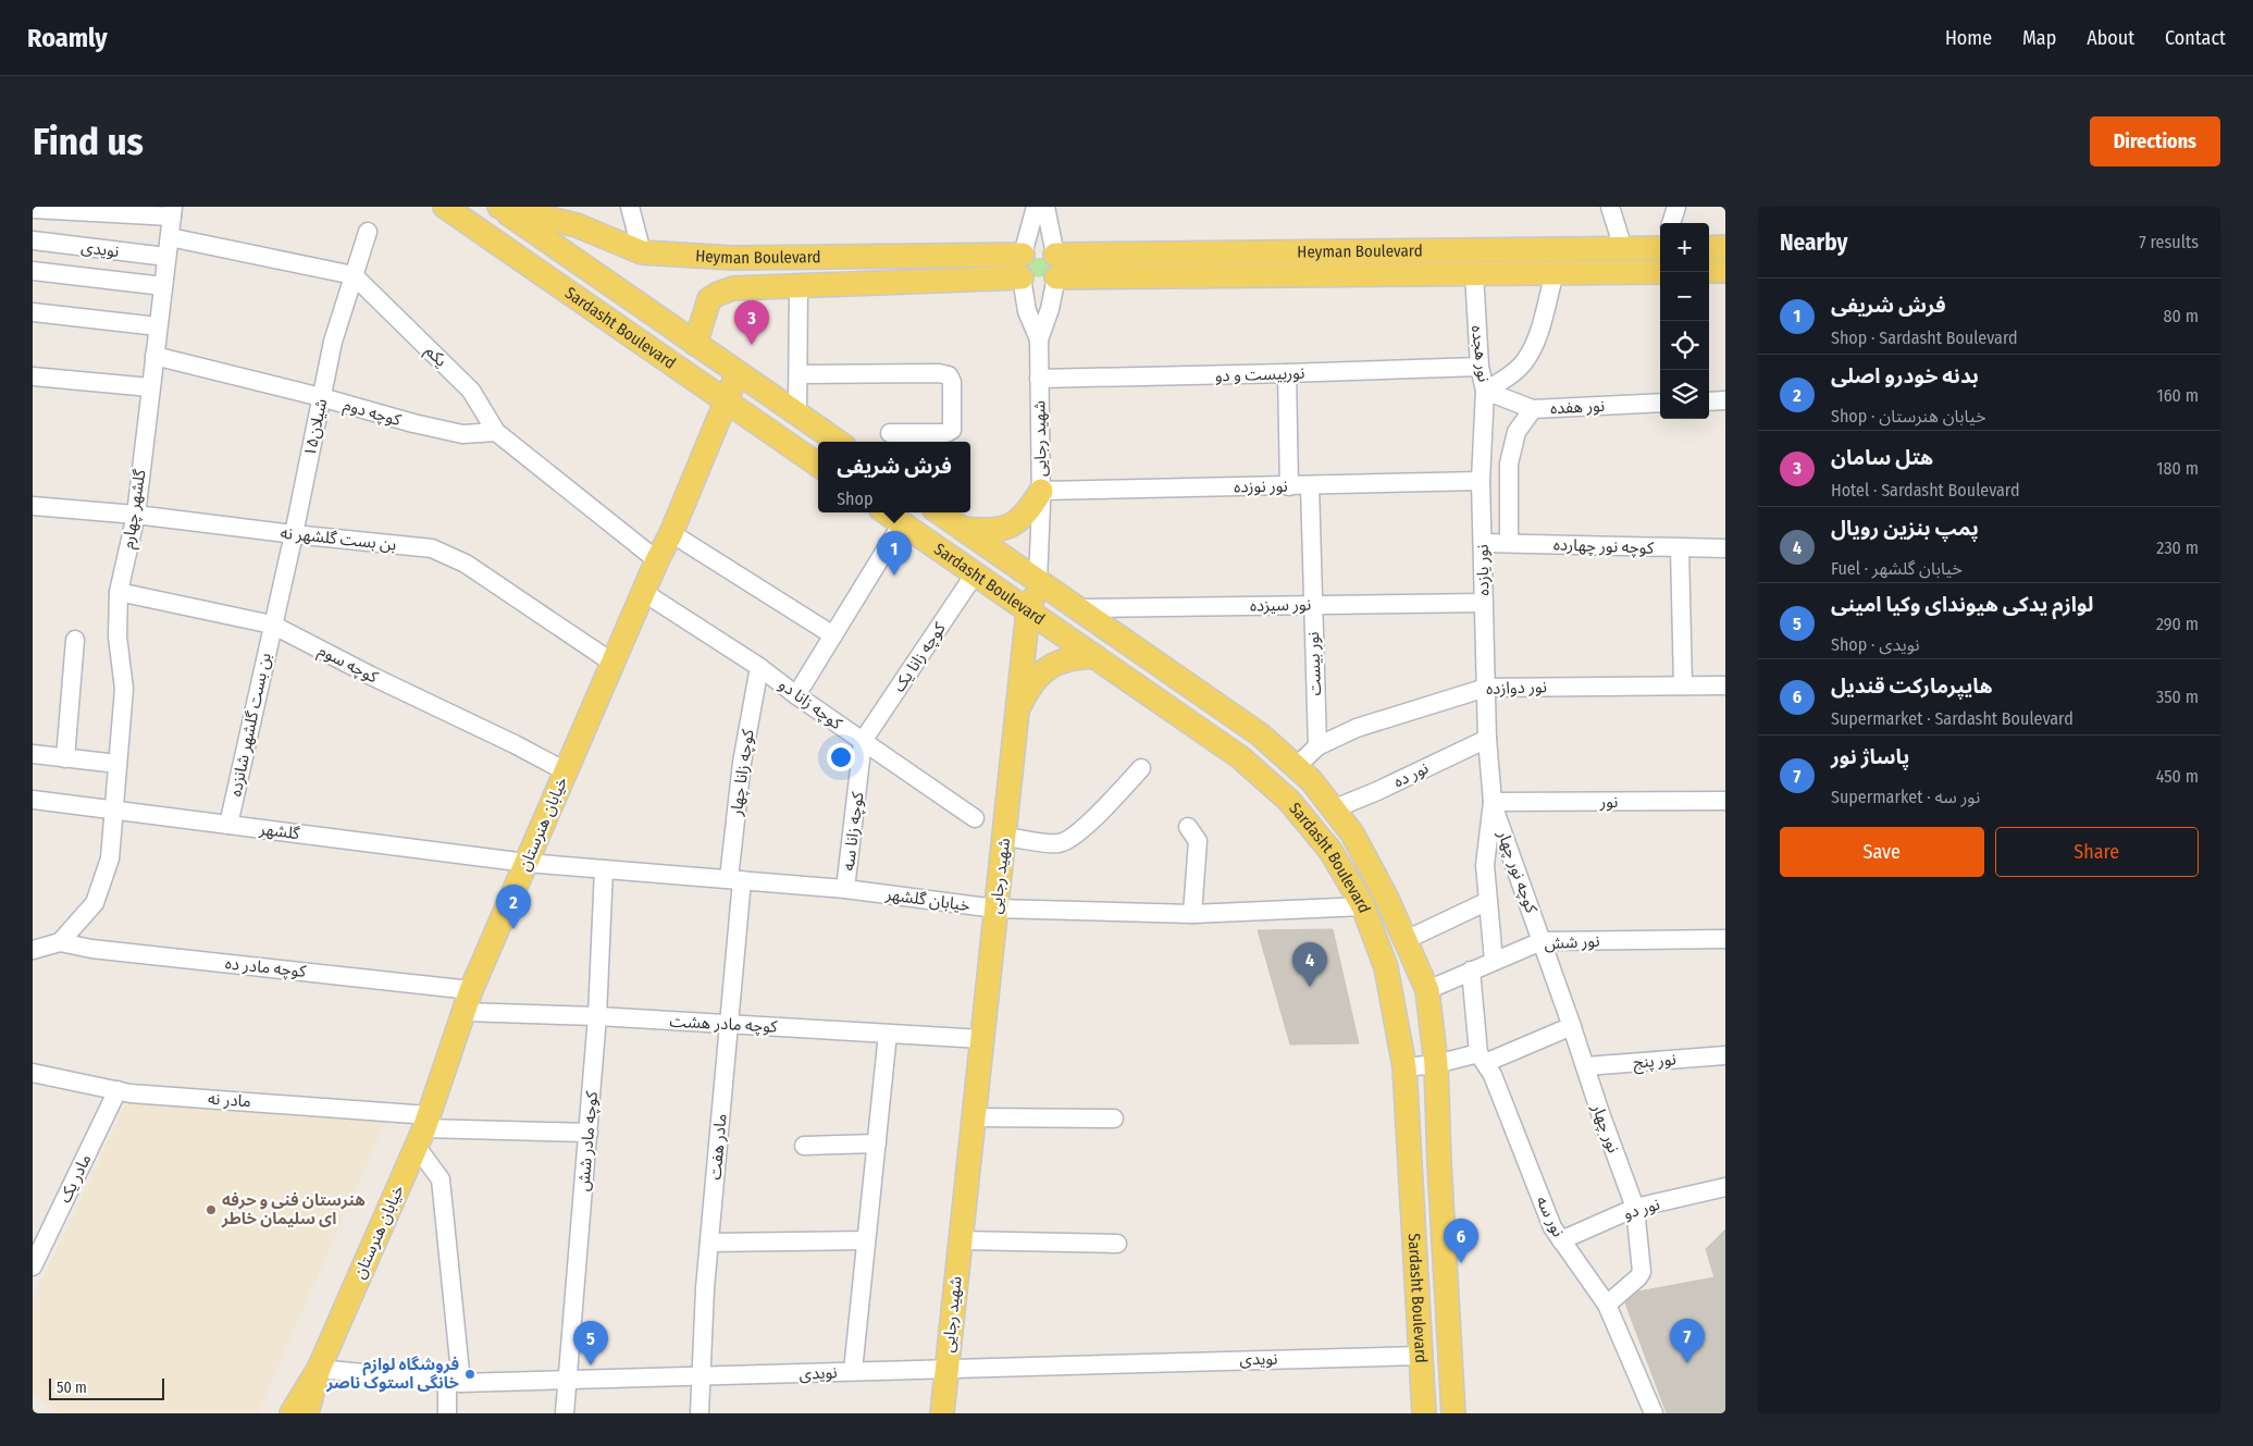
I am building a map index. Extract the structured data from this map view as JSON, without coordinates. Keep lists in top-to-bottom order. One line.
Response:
{"streets":{"main road":["Heyman Boulevard","Sardasht Boulevard","شهید رجایی","خیابان هنرستان"],"street":["نویدی","نور هجده","یکم","نوربیست و دو","نور هفده","کوچه دوم","شیلان۱۵","نور نوزده","گلشهر چهارم","بن بست گلشهر نه","کوچه نور چهارده","نور یازده","نور سیزده","کوچه زانا یک","کوچه سوم","نور بیست","نور دوازده","کوچه زانا دو","بن بست گلشهر شانزده","کوچه زانا چهار","نور ده","نور","گلشهر","کوچه زانا سه","کوچه نور چهار","خیابان گلشهر","نور شش","کوچه مادر ده","کوچه مادر هشت","نور پنج","مادر نه","نور چهار","کوچه مادر شش","مادر هفت","مادر یک","نور دو","نور سه"]},"crossings":[["نویدی","Sardasht Boulevard"],["نویدی","شهید رجایی"],["نویدی","گلشهر چهارم"],["نویدی","خیابان هنرستان"],["نویدی","کوچه مادر شش"],["نویدی","مادر هفت"],["Heyman Boulevard","Sardasht Boulevard"],["Heyman Boulevard","نور هجده"],["Heyman Boulevard","شهید رجایی"],["Sardasht Boulevard","شهید رجایی"],["Sardasht Boulevard","نور سیزده"],["Sardasht Boulevard","کوچه زانا یک"],["Sardasht Boulevard","نور ده"],["Sardasht Boulevard","خیابان هنرستان"],["Sardasht Boulevard","خیابان گلشهر"],["Sardasht Boulevard","نور شش"],["نور هجده","نوربیست و دو"],["نور هجده","نور یازده"],["یکم","کوچه دوم"],["یکم","شیلان۱۵"],["یکم","خیابان هنرستان"],["نوربیست و دو","شهید رجایی"],["نور هفده","کوچه نور چهارده"],["کوچه دوم","شیلان۱۵"],["کوچه دوم","گلشهر چهارم"],["شیلان۱۵","بن بست گلشهر نه"],["شیلان۱۵","کوچه سوم"],["شیلان۱۵","بن بست گلشهر شانزده"],["شهید رجایی","نور نوزده"],["شهید رجایی","خیابان گلشهر"],["شهید رجایی","کوچه مادر هشت"],["نور نوزده","نور یازده"],["نور نوزده","نور بیست"],["گلشهر چهارم","بن بست گلشهر نه"],["گلشهر چهارم","کوچه سوم"],["گلشهر چهارم","گلشهر"],["گلشهر چهارم","کوچه مادر ده"],["بن بست گلشهر نه","خیابان هنرستان"],["کوچه نور چهارده","نور یازده"],["نور یازده","نور سیزده"],["نور یازده","نور دوازده"],["نور یازده","نور ده"],["نور یازده","نور"],["نور یازده","کوچه نور چهار"],["نور سیزده","نور بیست"],["کوچه زانا یک","کوچه زانا دو"],["کوچه زانا یک","کوچه زانا سه"],["کوچه سوم","بن بست گلشهر شانزده"],["کوچه سوم","خیابان هنرستان"],["نور بیست","نور دوازده"],["کوچه زانا دو","کوچه زانا چهار"],["کوچه زانا دو","خیابان هنرستان"],["کوچه زانا دو","کوچه زانا سه"],["بن بست گلشهر شانزده","گلشهر"],["کوچه زانا چهار","خیابان گلشهر"],["کوچه زانا چهار","مادر هفت"],["نور","کوچه نور چهار"],["خیابان هنرستان","گلشهر"],["خیابان هنرستان","خیابان گلشهر"],["خیابان هنرستان","کوچه مادر ده"],["خیابان هنرستان","کوچه مادر هشت"],["خیابان هنرستان","مادر نه"],["گلشهر","خیابان گلشهر"],["کوچه زانا سه","خیابان گلشهر"],["کوچه نور چهار","نور شش"],["کوچه نور چهار","نور چهار"],["خیابان گلشهر","کوچه مادر شش"],["خیابان گلشهر","مادر هفت"],["نور شش","نور چهار"],["کوچه مادر ده","کوچه مادر هشت"],["کوچه مادر هشت","کوچه مادر شش"],["کوچه مادر هشت","مادر هفت"],["نور پنج","نور چهار"],["مادر نه","کوچه مادر شش"],["مادر نه","مادر یک"],["نور چهار","نور دو"],["نور چهار","نور سه"],["نور دو","نور سه"]],"places":["هنرستان فنی و حرفه ای سلیمان خاطر","فروشگاه لوازم خانگى استوک ناصر"],"scale_bar":"50 m","page":{"header":"Roamly","nav":["Home","Map","About","Contact"],"buttons":["Directions",["Save","Share"]],"title":"Find us","heading":["Nearby","7 results"],"map_buttons":["+","−"],"list":[{"mark":"1","name":"فرش شریفی","note":"Shop · Sardasht Boulevard","value":"80 m"},{"mark":"2","name":"بدنه خودرو اصلی","note":"Shop · خیابان هنرستان","value":"160 m"},{"mark":"3","name":"هتل سامان","note":"Hotel · Sardasht Boulevard","value":"180 m"},{"mark":"4","name":"پمپ بنزین رویال","note":"Fuel · خیابان گلشهر","value":"230 m"},{"mark":"5","name":"لوازم یدکى هیونداى وکیا امینى","note":"Shop · نویدی","value":"290 m"},{"mark":"6","name":"هایپرمارکت قندیل","note":"Supermarket · Sardasht Boulevard","value":"350 m"},{"mark":"7","name":"پاساژ نور","note":"Supermarket · نور سه","value":"450 m"}],"pins":["3","1","2","4","6","7","5"],"popup":["فرش شریفی","Shop"],"scale":"50 m"}}
